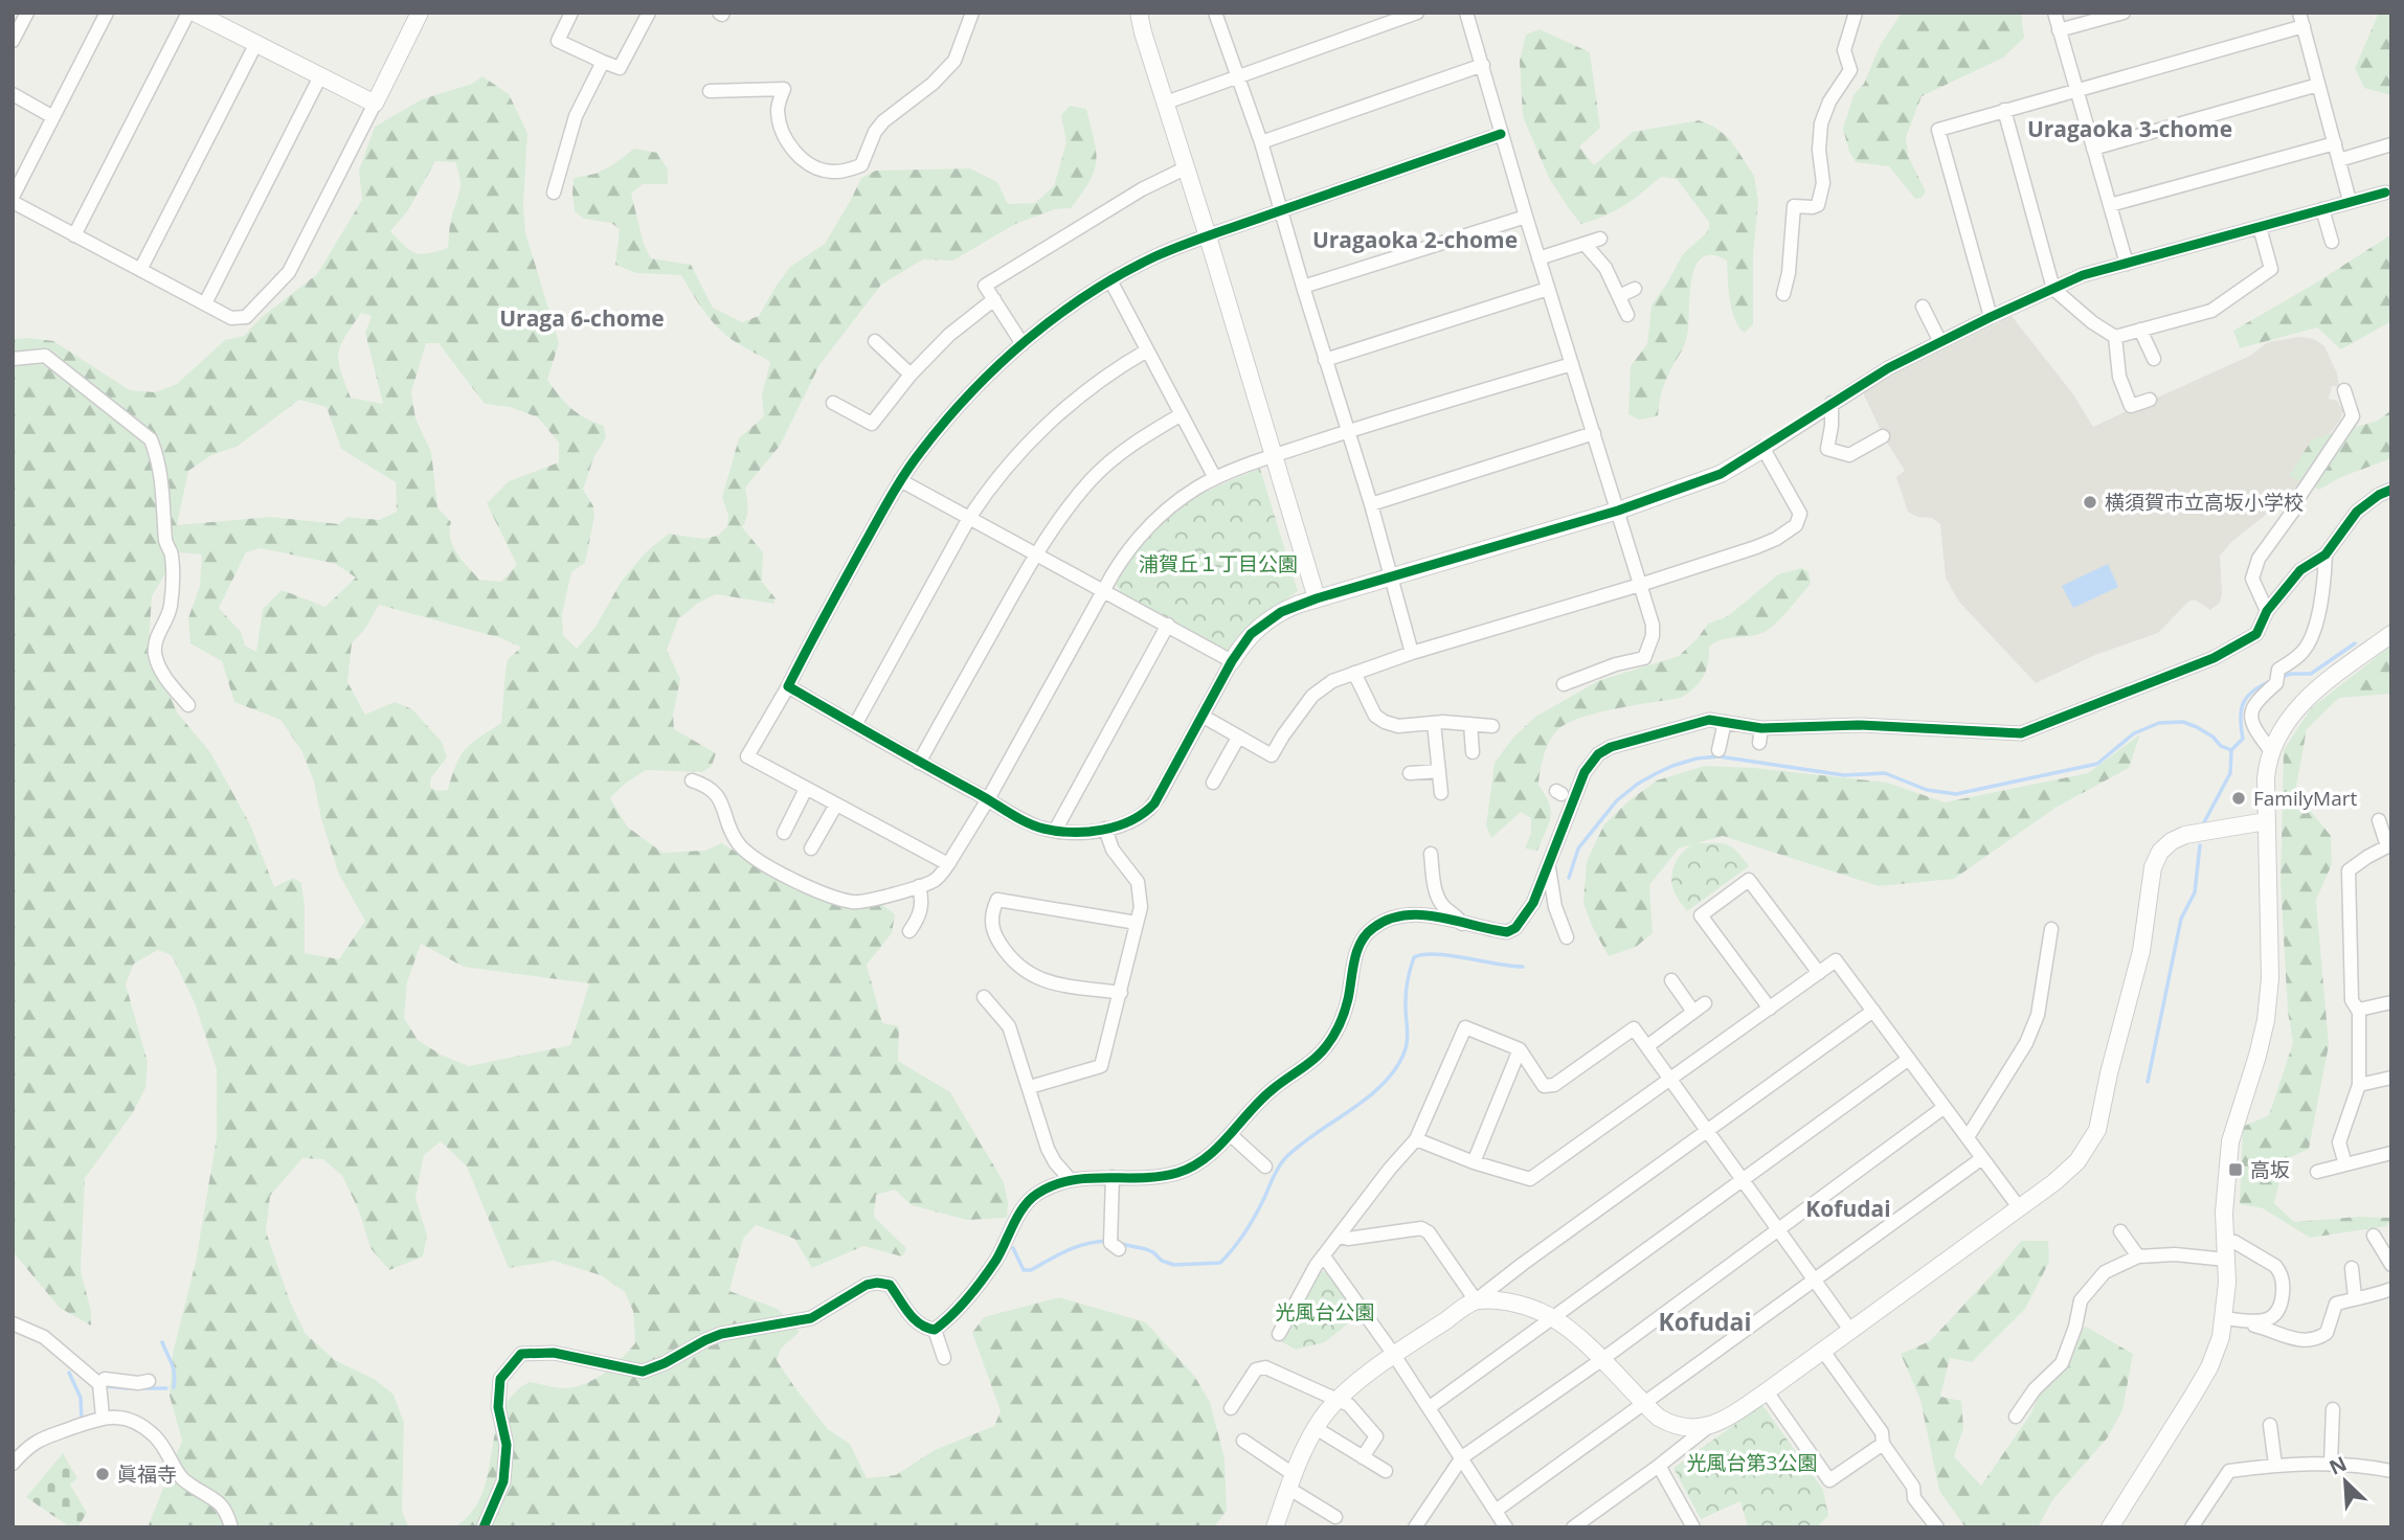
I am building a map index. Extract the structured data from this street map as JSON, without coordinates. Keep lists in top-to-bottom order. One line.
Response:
{"districts":["Uragaoka 3-chome","Uragaoka 2-chome","Uraga 6-chome","Kofudai","Kofudai"],"parks":["浦賀丘１丁目公園","光風台公園","光風台第3公園"],"places":{"other":["横須賀市立高坂小学校","FamilyMart","眞福寺"],"transit":["高坂"]},"north":"top left"}
